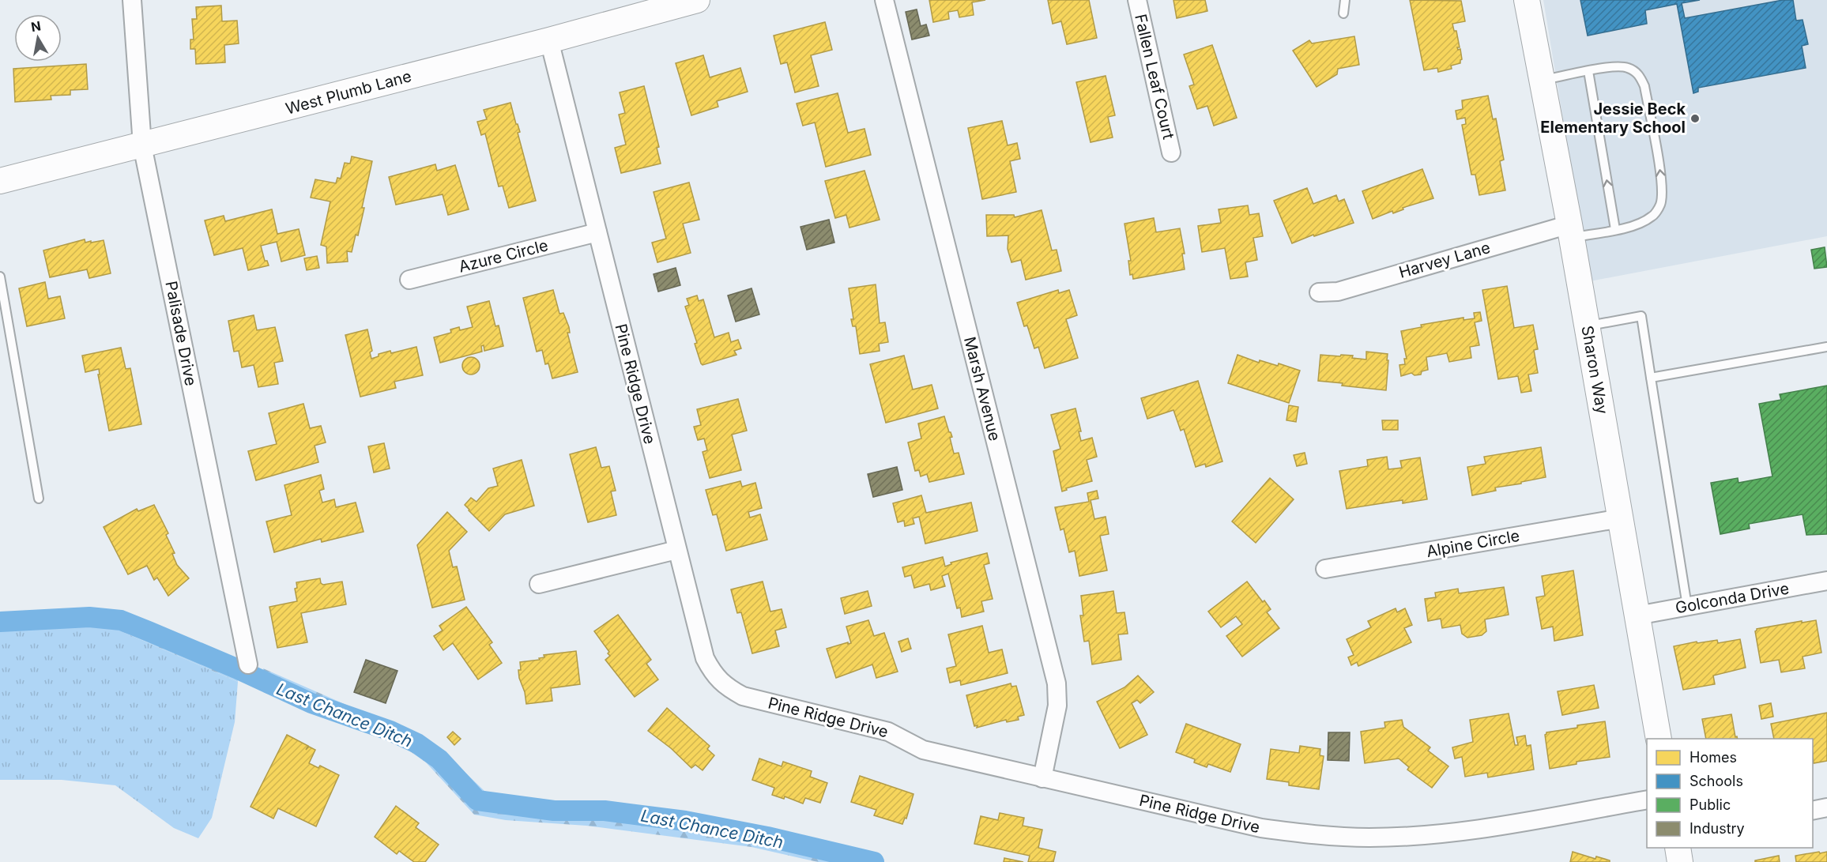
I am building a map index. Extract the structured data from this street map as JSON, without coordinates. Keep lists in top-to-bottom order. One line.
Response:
{"streets":{"street":["Fallen Leaf Court","West Plumb Lane","Azure Circle","Harvey Lane","Palisade Drive","Sharon Way","Pine Ridge Drive","Marsh Avenue","Alpine Circle","Golconda Drive"]},"crossings":[["West Plumb Lane","Palisade Drive"],["West Plumb Lane","Pine Ridge Drive"],["Azure Circle","Pine Ridge Drive"],["Harvey Lane","Sharon Way"],["Sharon Way","Alpine Circle"],["Sharon Way","Golconda Drive"],["Pine Ridge Drive","Marsh Avenue"]],"water":["Last Chance Ditch"],"places":["Jessie Beck Elementary School"],"legend":["Homes","Schools","Public","Industry"],"north":"top"}
